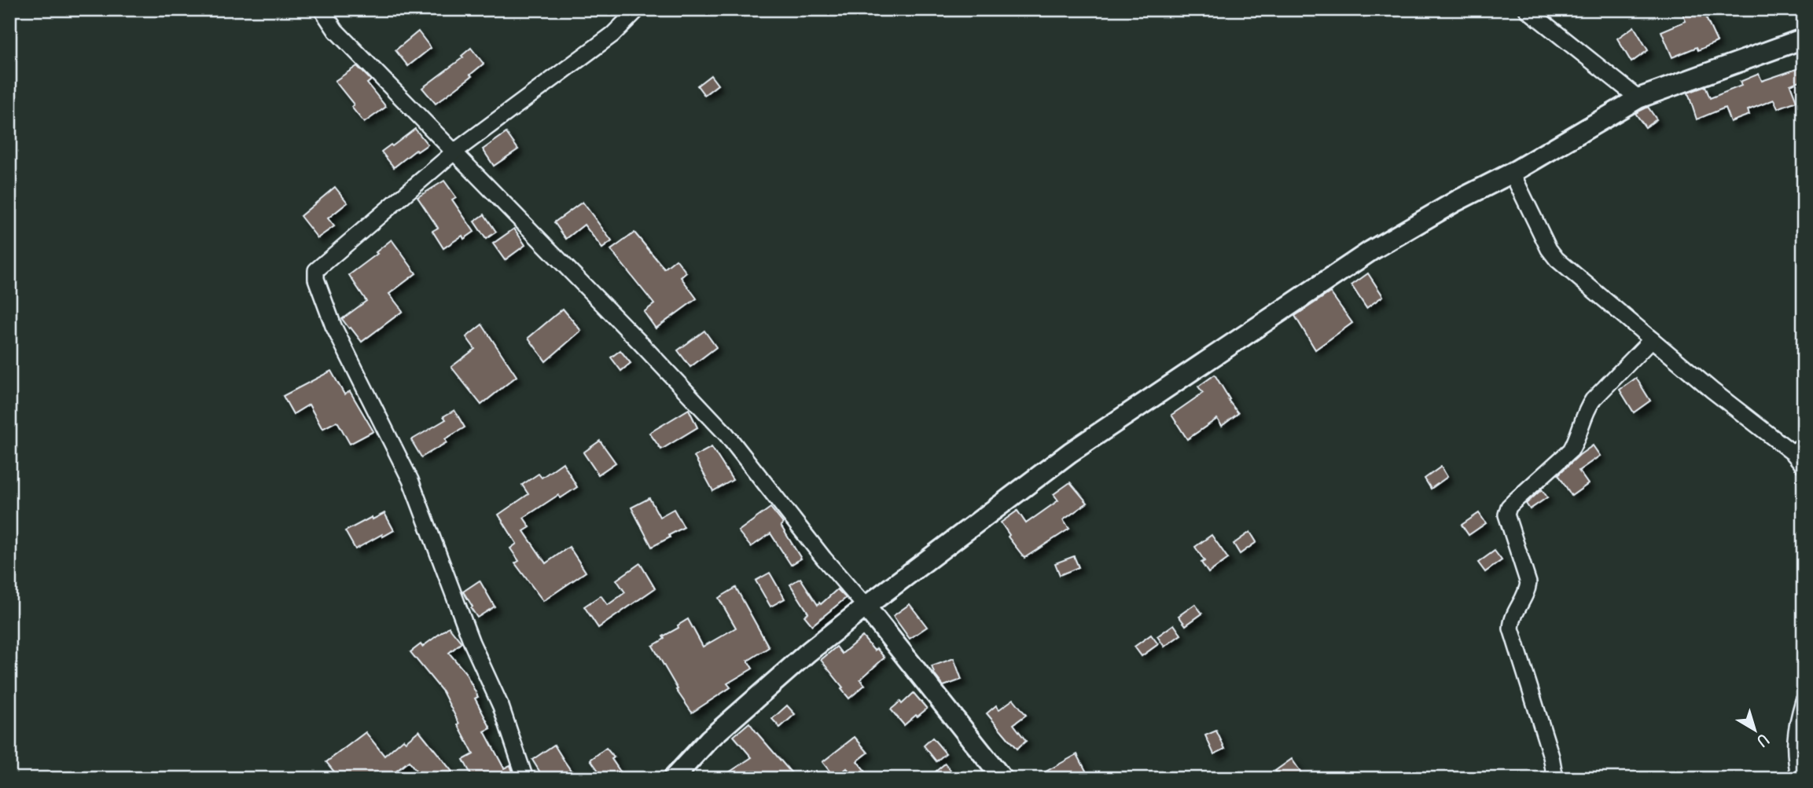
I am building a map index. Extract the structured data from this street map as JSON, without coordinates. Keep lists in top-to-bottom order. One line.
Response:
{"north":"bottom right"}
